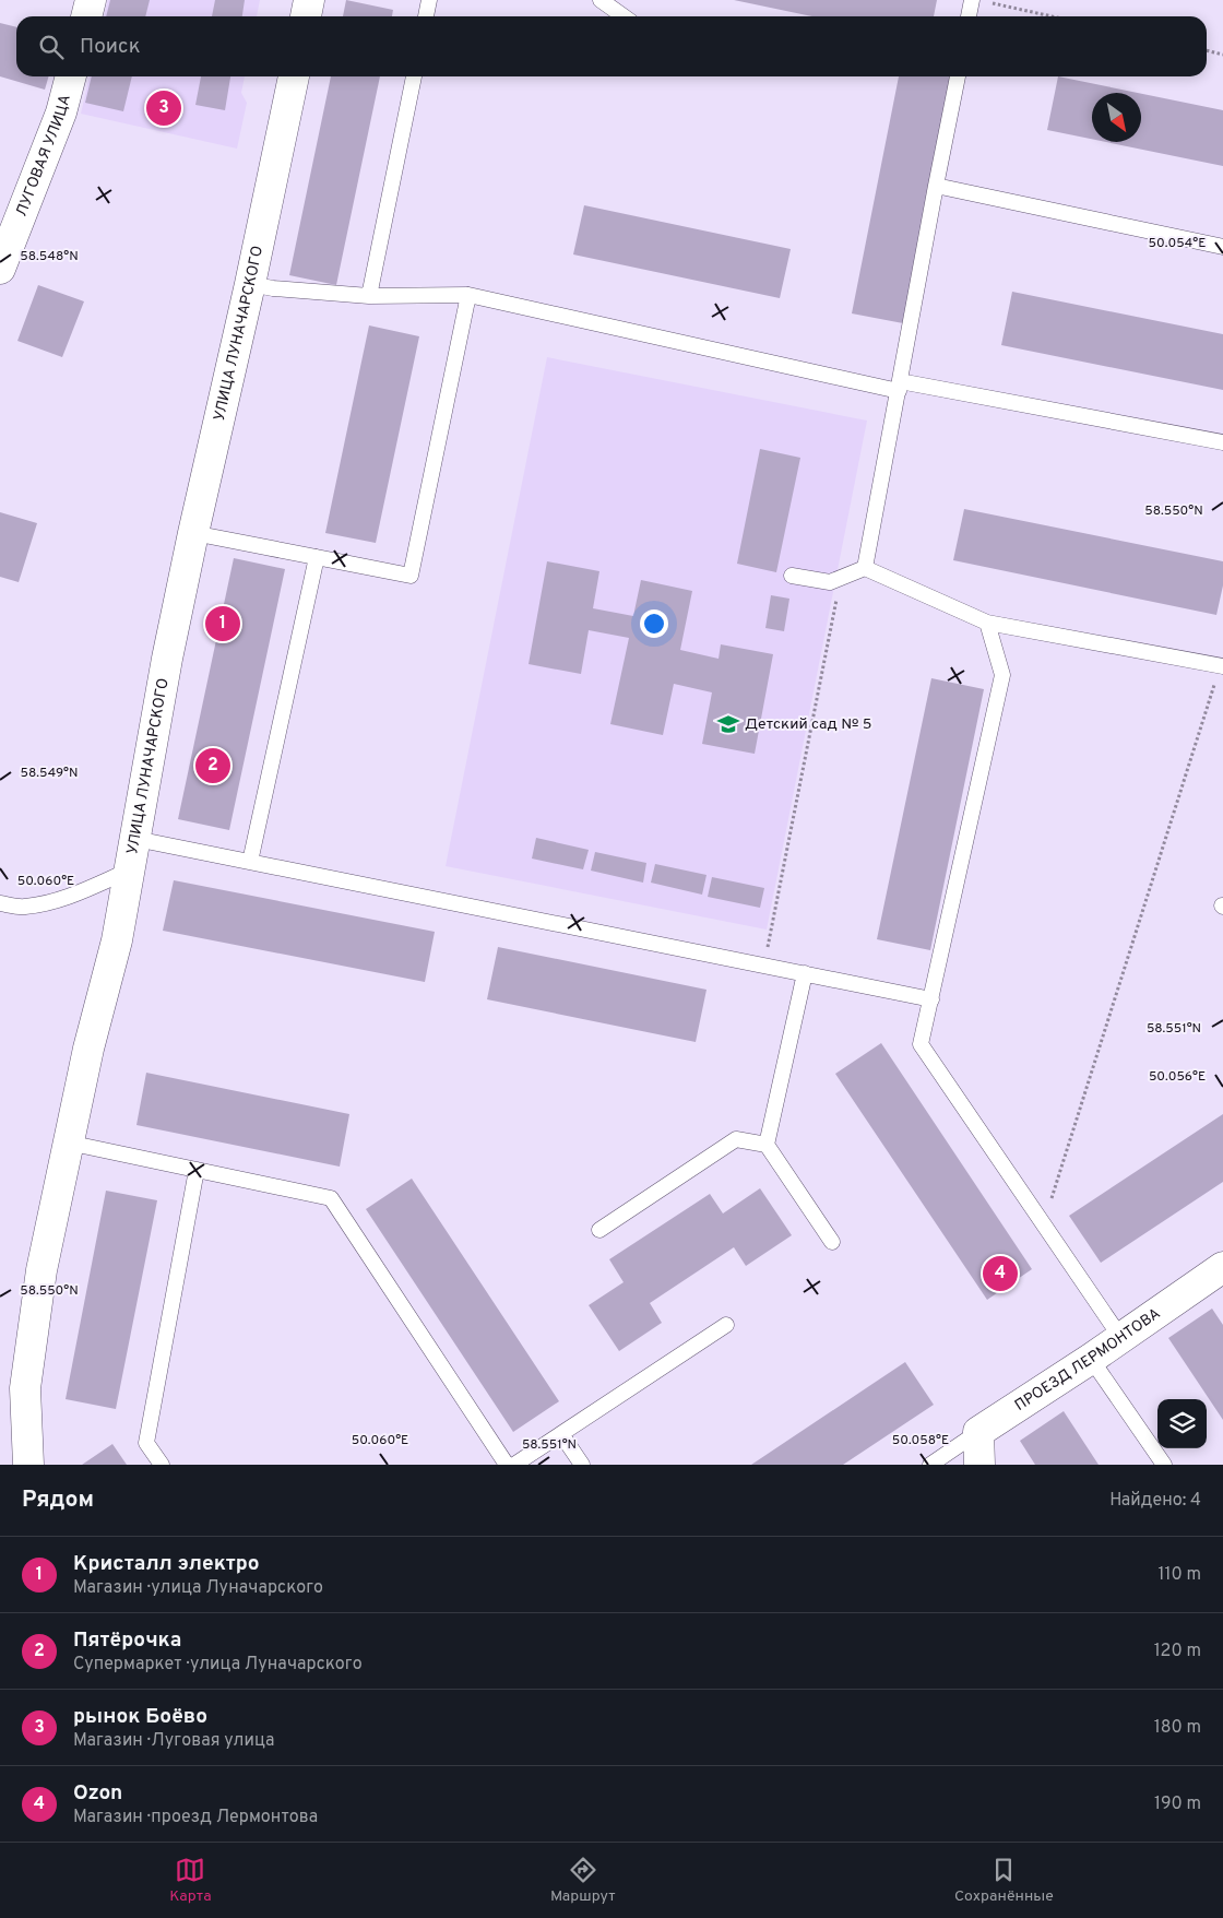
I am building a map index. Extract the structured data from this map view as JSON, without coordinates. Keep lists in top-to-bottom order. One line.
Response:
{"streets":{"street":["ЛУГОВАЯ УЛИЦА","УЛИЦА ЛУНАЧАРСКОГО","ПРОЕЗД ЛЕРМОНТОВА"]},"places":{"school or university":["Детский сад № 5"]},"north":"bottom right","page":{"search":"Поиск","pins":["3","1","2","4"],"heading":["Рядом","Найдено: 4"],"list":[{"mark":"1","name":"Кристалл электро","note":"Магазин · улица Луначарского","value":"110 m"},{"mark":"2","name":"Пятёрочка","note":"Супермаркет · улица Луначарского","value":"120 m"},{"mark":"3","name":"рынок Боёво","note":"Магазин · Луговая улица","value":"180 m"},{"mark":"4","name":"Ozon","note":"Магазин · проезд Лермонтова","value":"190 m"}],"nav":["Карта","Маршрут","Сохранённые"]},"coordinates":["50.054°E","58.548°N","58.550°N","58.549°N","50.060°E","58.551°N","50.056°E","50.058°E"]}
